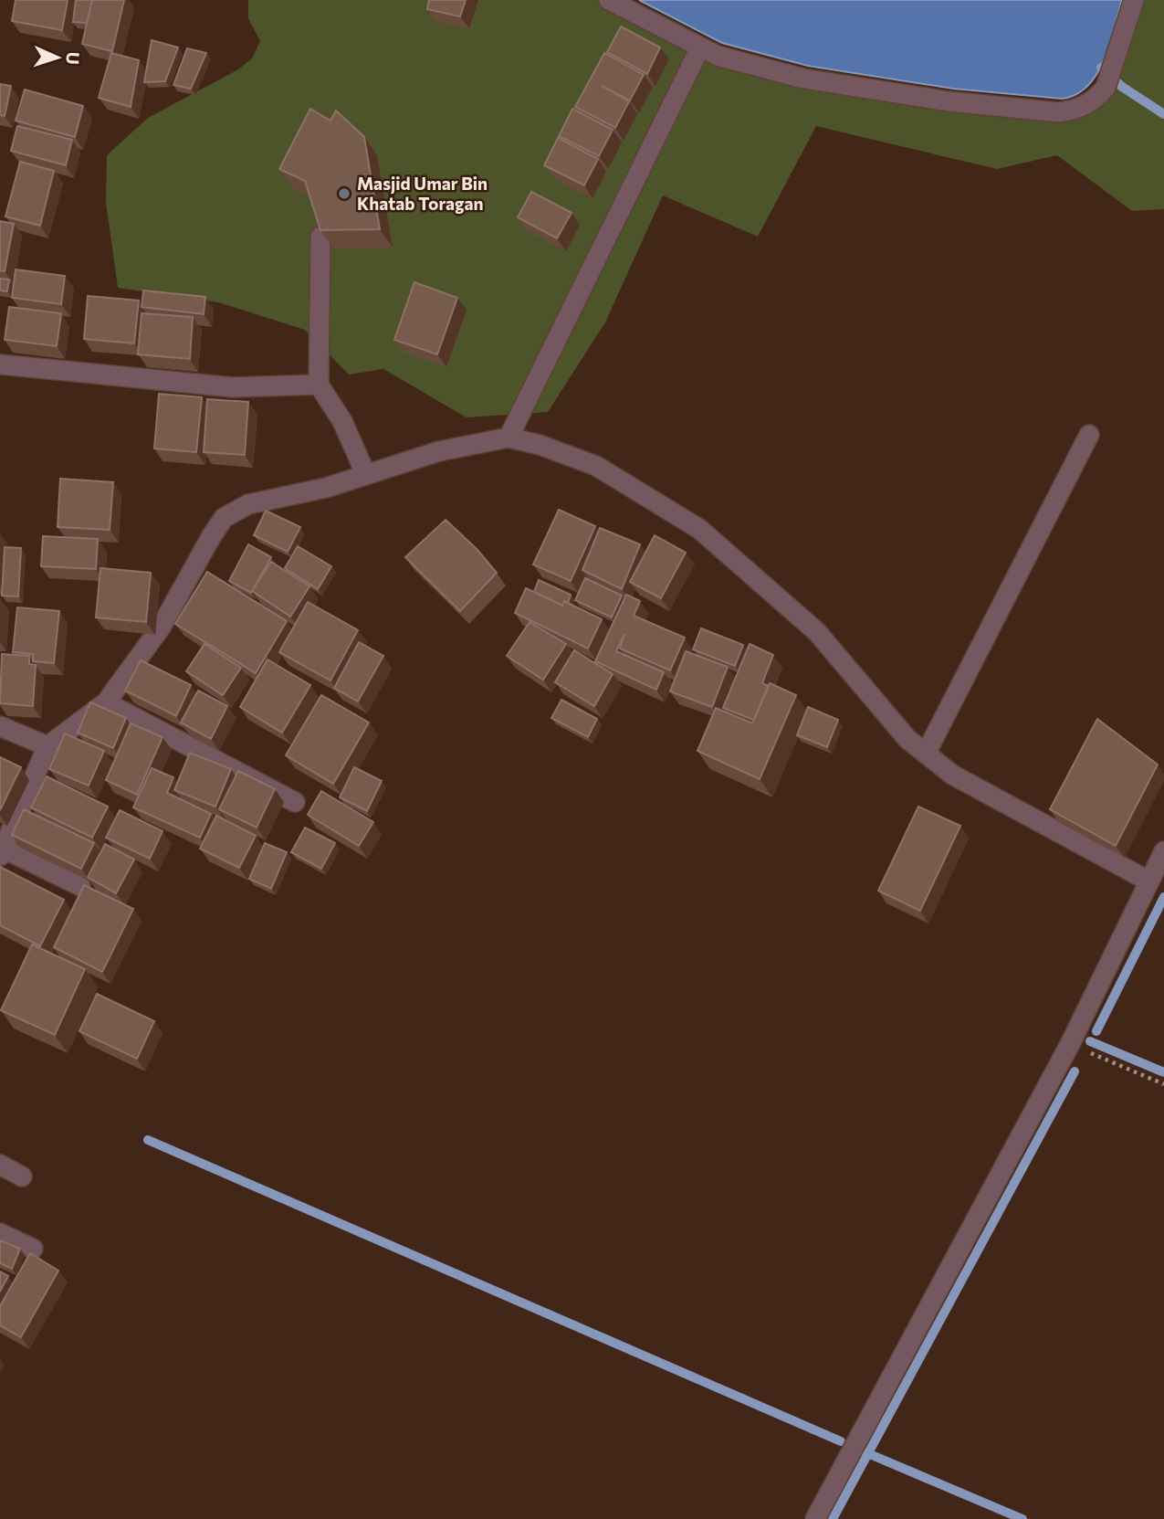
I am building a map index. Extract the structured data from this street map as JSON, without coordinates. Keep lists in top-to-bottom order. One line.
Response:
{"places":["Masjid Umar Bin Khatab Toragan"],"north":"right"}
